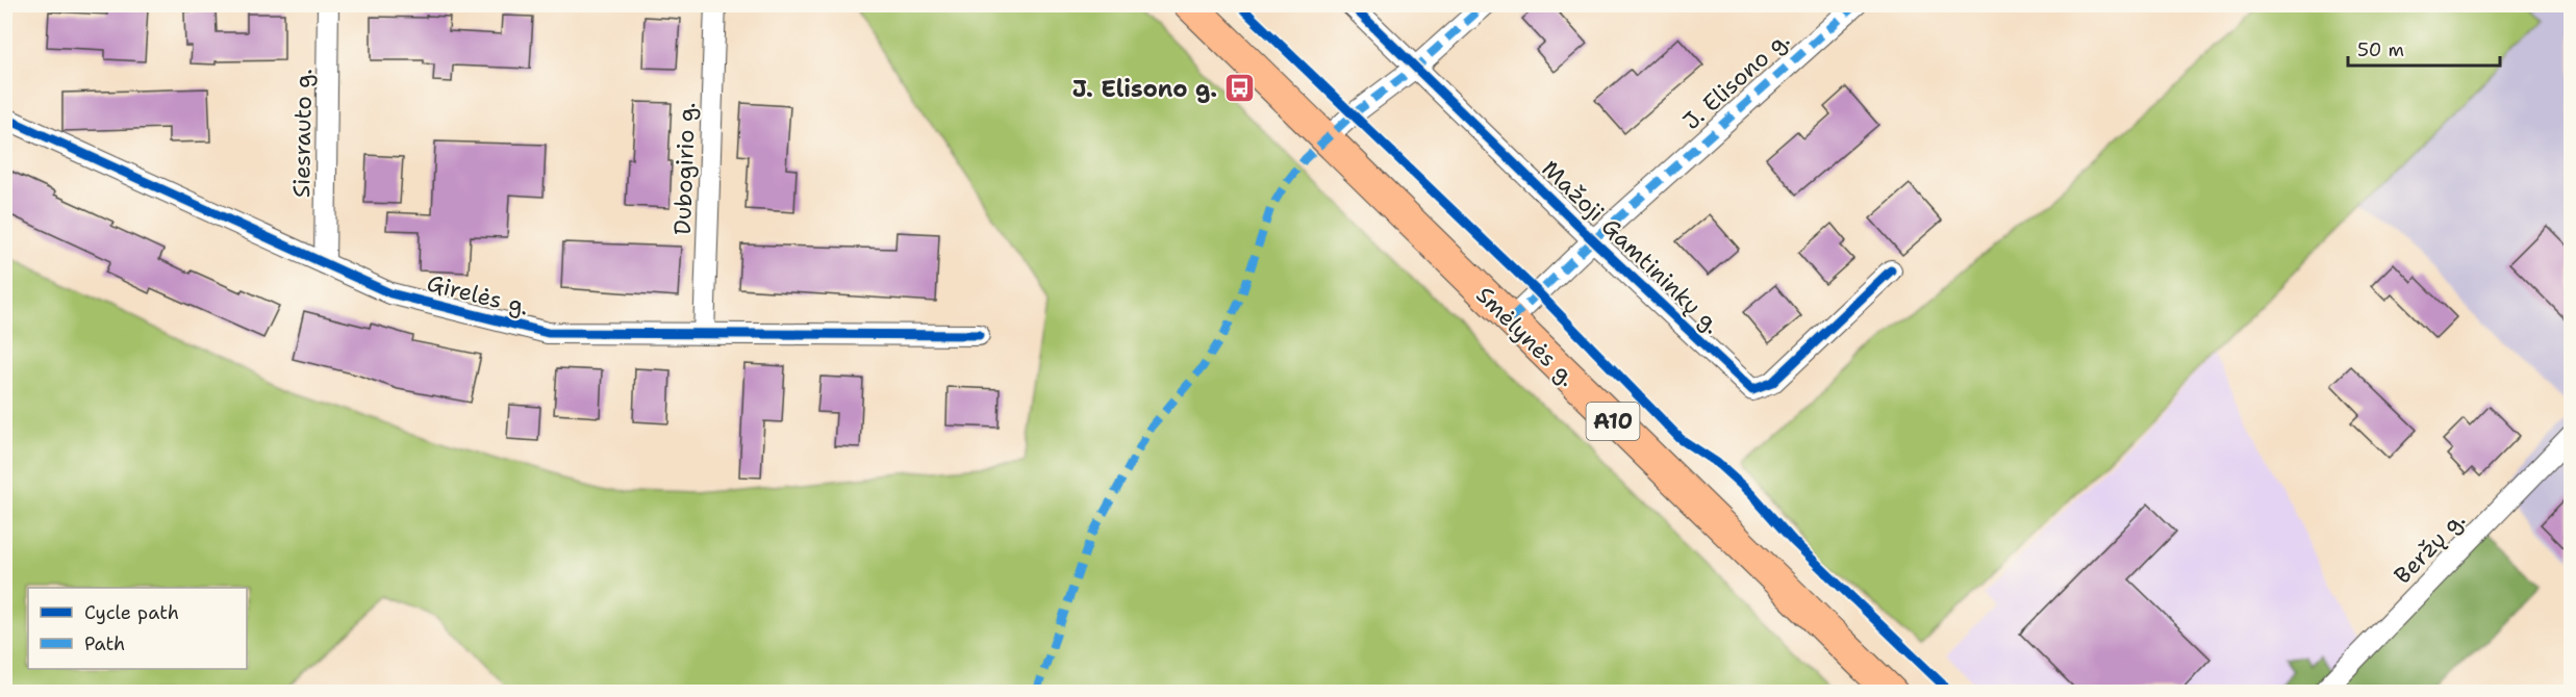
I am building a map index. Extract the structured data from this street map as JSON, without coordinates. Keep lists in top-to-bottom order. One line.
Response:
{"streets":{"highway":["Smėlynės g.","A10"],"street":["J. Elisono g.","Siesrauto g.","Dubogirio g.","Mažoji Gamtininkų g.","Girelės g.","Beržų g."]},"crossings":[["J. Elisono g.","Mažoji Gamtininkų g."],["J. Elisono g.","Smėlynės g."],["Siesrauto g.","Girelės g."],["Dubogirio g.","Girelės g."]],"places":{"bus stop":["J. Elisono g."]},"legend":["Cycle path","Path"],"scale_bar":"50 m"}
